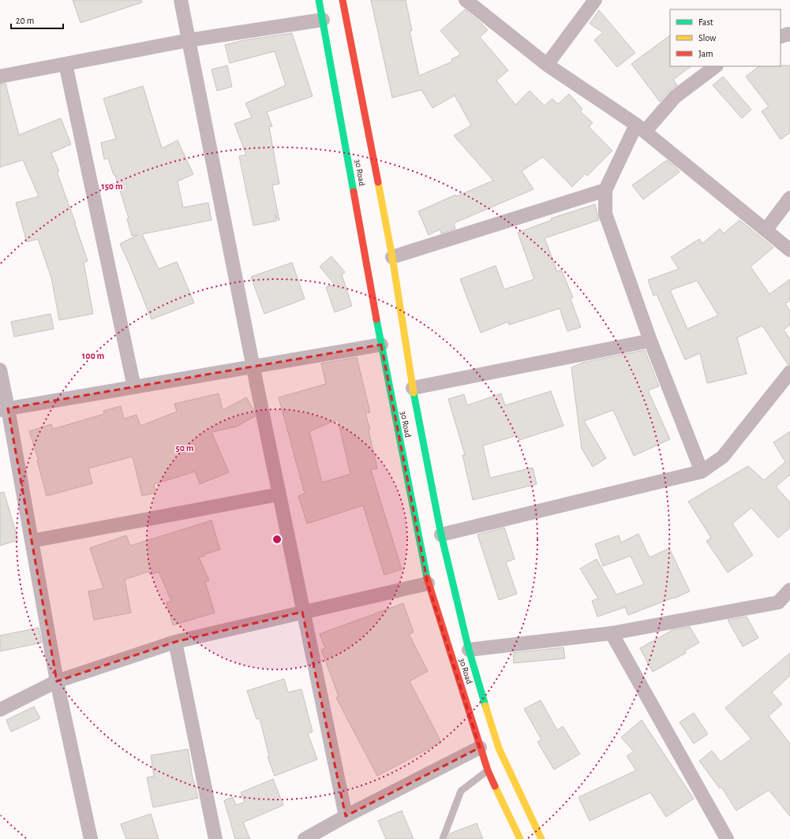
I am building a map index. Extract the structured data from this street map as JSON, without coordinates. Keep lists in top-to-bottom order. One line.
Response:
{"streets":{"main road":["30 Road"]},"legend":["Fast","Slow","Jam"],"scale_bar":"20 m","rings":["150 m","100 m","50 m"]}
